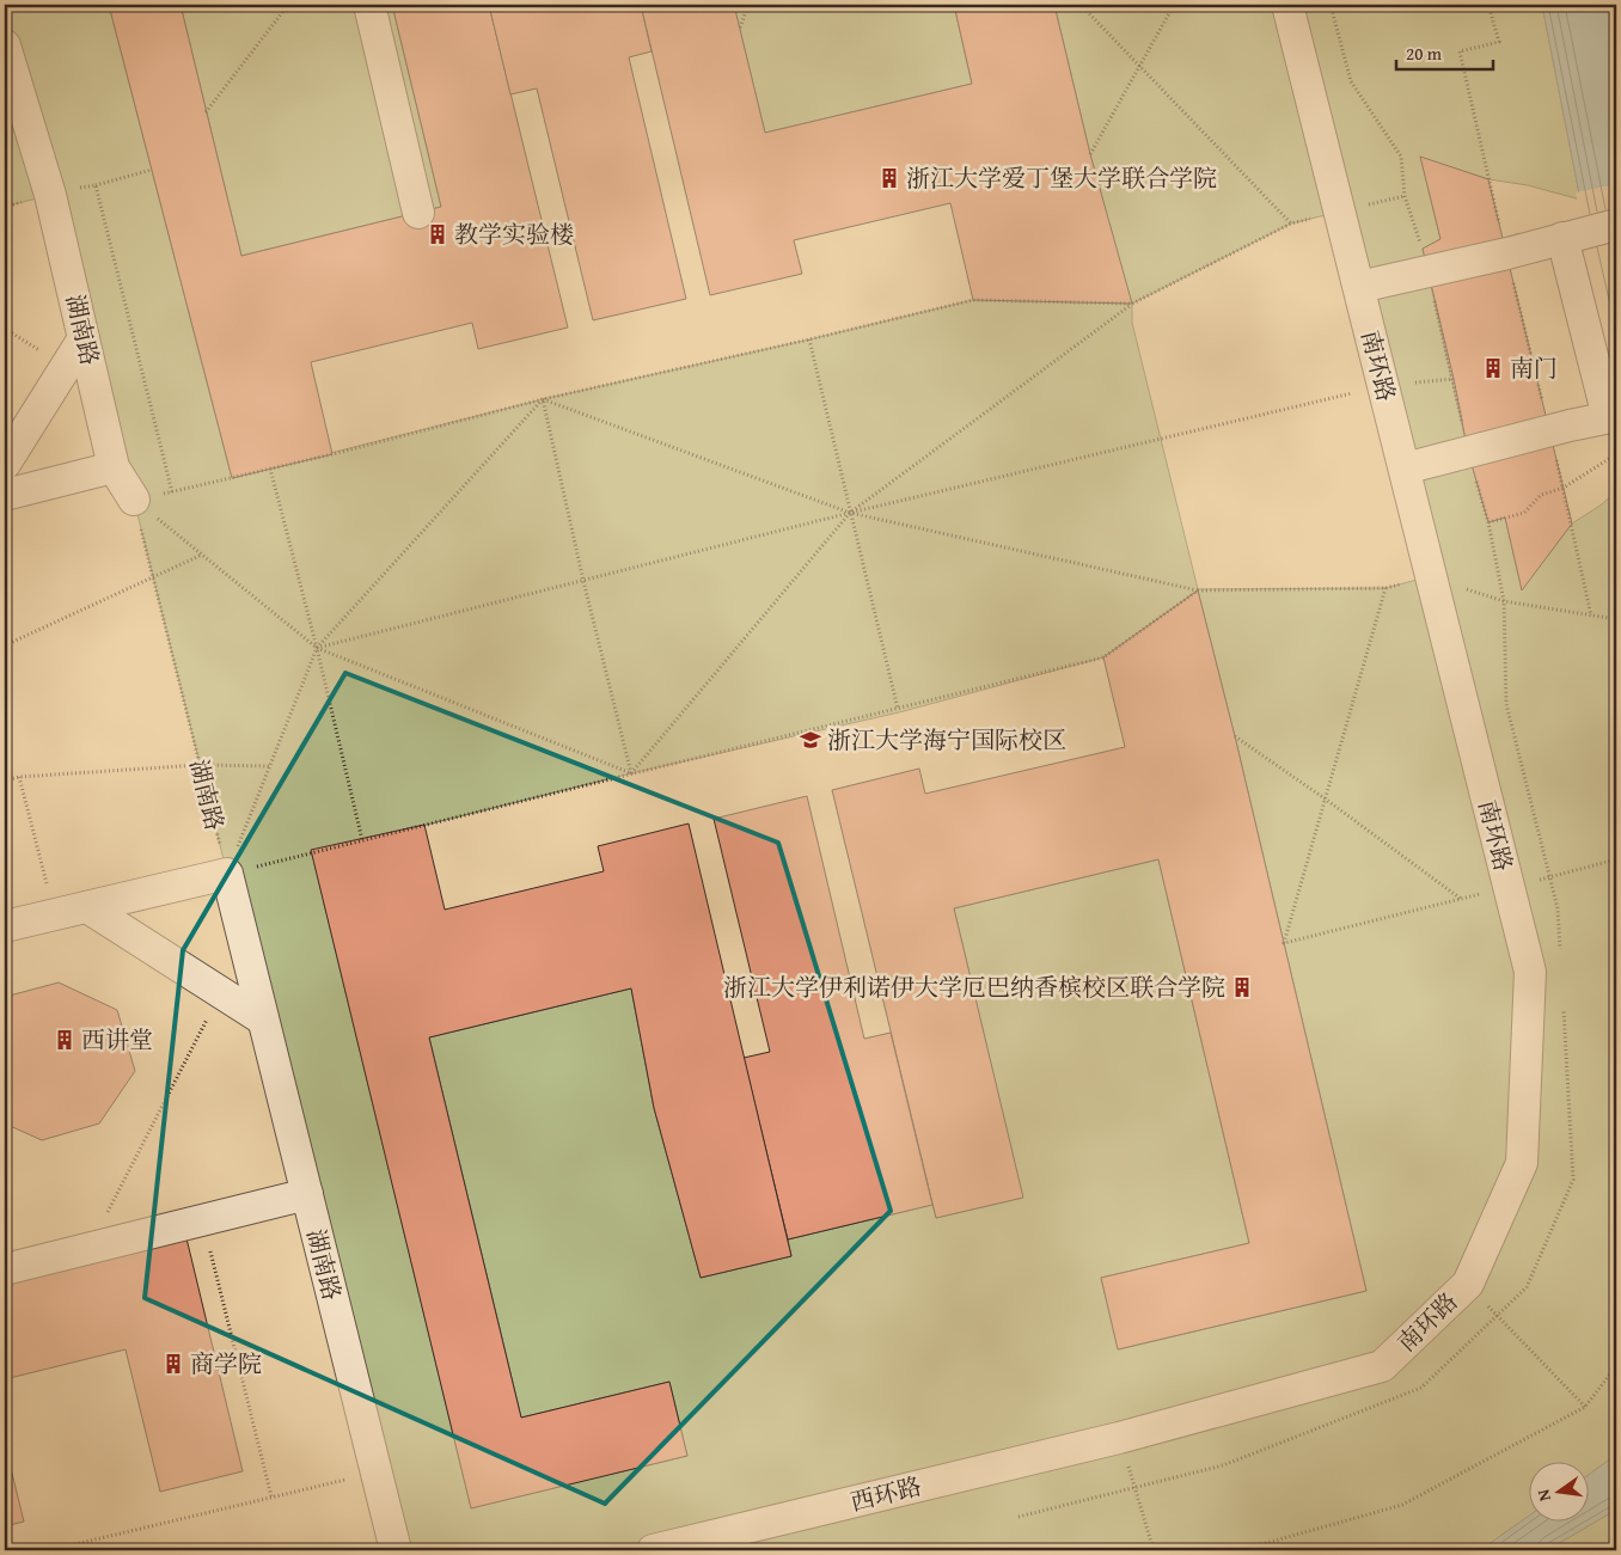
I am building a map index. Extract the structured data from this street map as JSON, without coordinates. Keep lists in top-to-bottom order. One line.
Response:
{"streets":{"street":["湖南路","南环路","西环路"]},"crossings":[["南环路","西环路"]],"places":{"building":["浙江大学爱丁堡大学联合学院","教学实验楼","南门","浙江大学伊利诺伊大学厄巴纳香槟校区联合学院","西讲堂","商学院"],"school or university":["浙江大学海宁国际校区"]},"scale_bar":"20 m","north":"left"}
